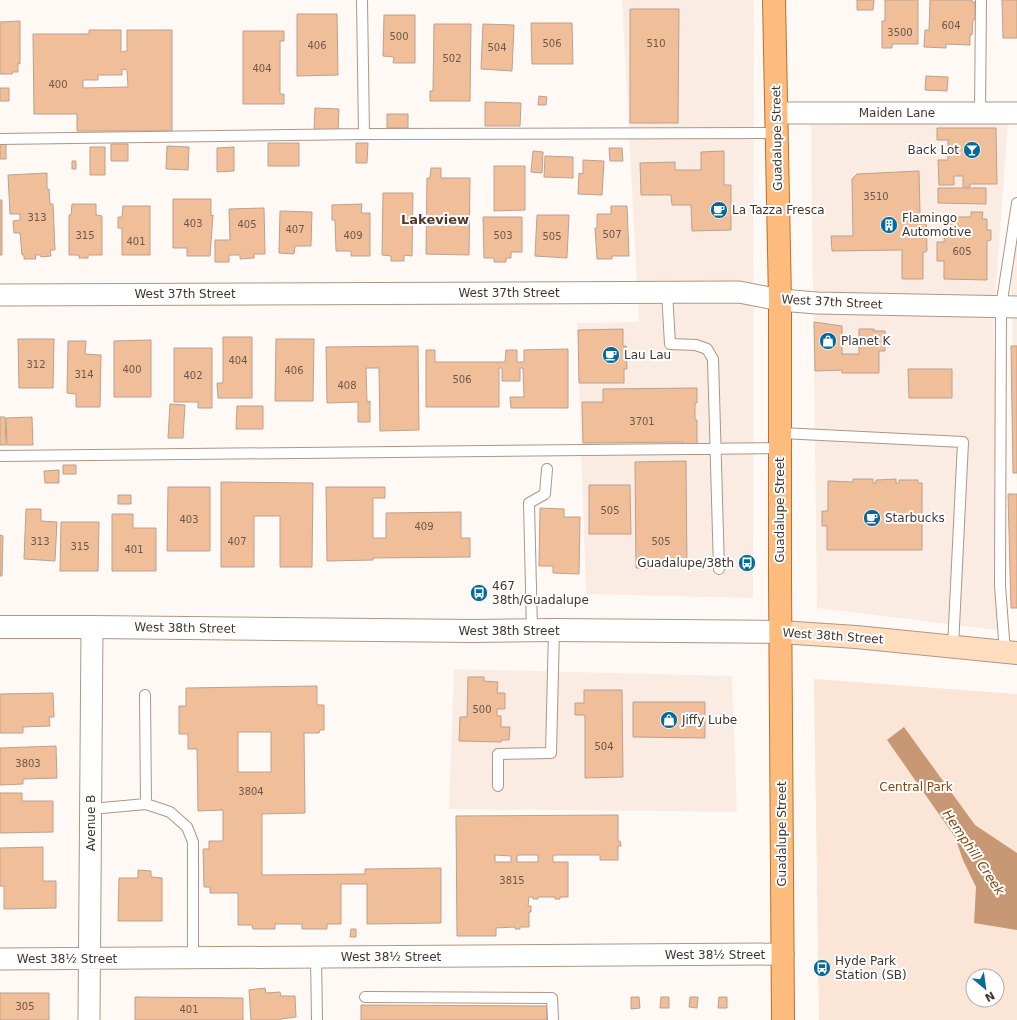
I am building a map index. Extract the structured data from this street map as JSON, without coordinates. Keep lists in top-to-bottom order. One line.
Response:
{"streets":{"main road":["Guadalupe Street","West 38th Street"],"street":["Maiden Lane","West 37th Street","Avenue B","West 38½ Street"]},"crossings":[["Maiden Lane","Guadalupe Street"],["Guadalupe Street","West 37th Street"],["Guadalupe Street","West 38th Street"],["Guadalupe Street","West 38½ Street"],["West 38th Street","Avenue B"],["Avenue B","West 38½ Street"]],"districts":["Lakeview"],"water":["Hemphill Creek"],"parks":["Central Park"],"places":{"bar":["Back Lot"],"cafe":["La Tazza Fresca","Lau Lau","Starbucks"],"building":["Flamingo Automotive"],"shop":["Planet K","Jiffy Lube"],"bus stop":["Guadalupe/38th","467 38th/Guadalupe","Hyde Park Station (SB)"]},"house_numbers":["604","3500","500","506","510","406","504","502","404","400","3510","313","403","405","407","507","315","409","503","505","401","605","404","312","400","406","314","402","506","408","3701","505","403","409","313","407","505","315","401","500","504","3803","3804","3815","305","401"],"north":"bottom right"}
